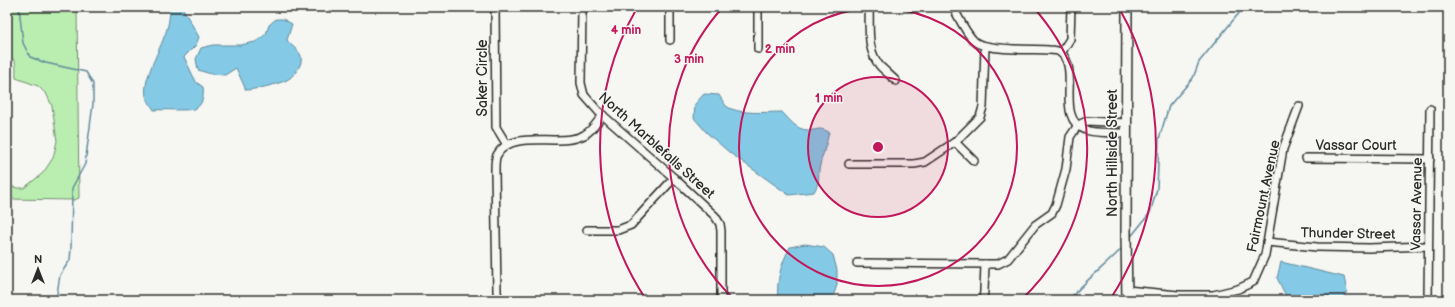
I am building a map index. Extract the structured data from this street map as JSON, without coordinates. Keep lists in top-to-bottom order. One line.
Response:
{"streets":{"main road":["North Hillside Street"],"street":["Saker Circle","North Marblefalls Street","Vassar Court","Fairmount Avenue","Vassar Avenue","Thunder Street"]},"crossings":[["Vassar Court","Vassar Avenue"],["North Hillside Street","Fairmount Avenue"],["Fairmount Avenue","Thunder Street"],["Vassar Avenue","Thunder Street"]],"north":"top","rings":["4 min","2 min","3 min","1 min"]}
